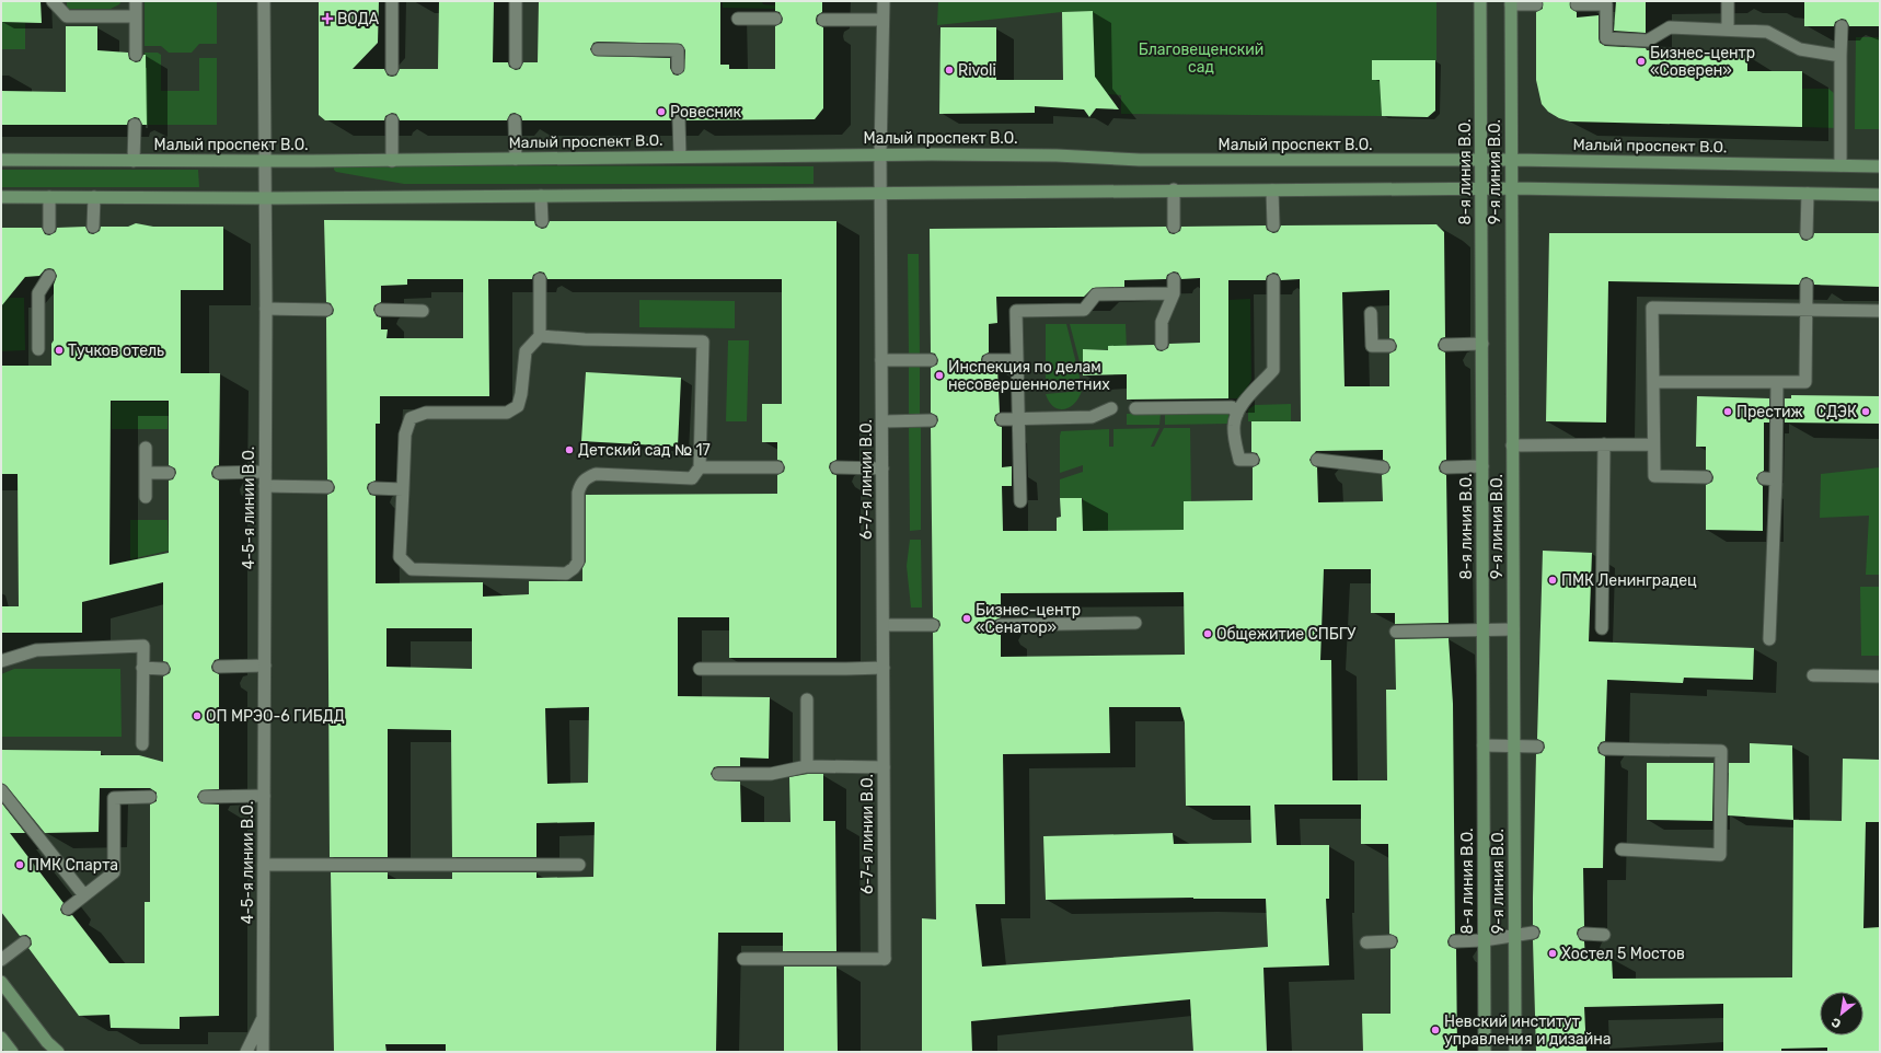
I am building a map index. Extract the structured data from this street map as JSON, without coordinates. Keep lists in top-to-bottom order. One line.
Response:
{"streets":{"main road":["Малый проспект В.О.","8-я линия В.О.","9-я линия В.О."],"street":["6-7-я линии В.О.","4-5-я линии В.О."]},"crossings":[["Малый проспект В.О.","8-я линия В.О."],["Малый проспект В.О.","9-я линия В.О."],["Малый проспект В.О.","6-7-я линии В.О."],["Малый проспект В.О.","4-5-я линии В.О."]],"parks":["Благовещенский сад"],"places":{"health":["ВОДА"],"other":["Бизнес-центр «Соверен»","Rivoli","Ровесник","Тучков отель","Инспекция по делам несовершеннолетних","Престиж","СДЭК","Детский сад № 17","ПМК Ленинградец","Бизнес-центр «Сенатор»","Общежитие СПБГУ","ОП МРЭО-6 ГИБДД","ПМК Спарта","Хостел 5 Мостов","Невский институт управления и дизайна"]},"north":"bottom left"}
